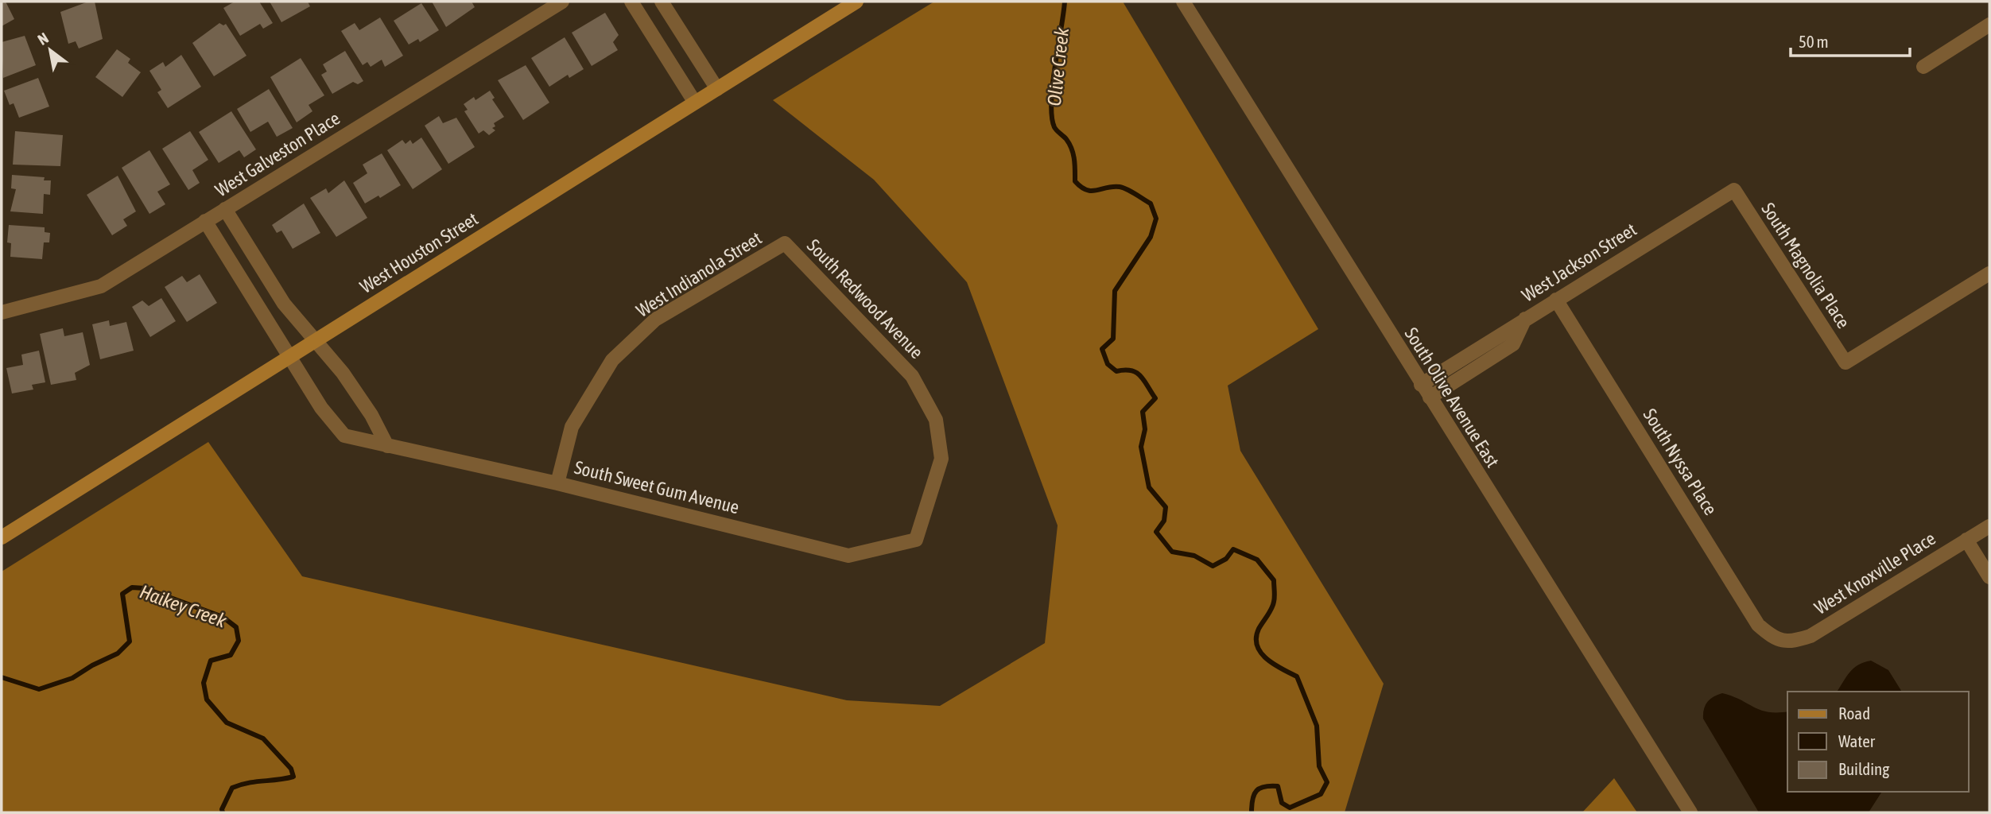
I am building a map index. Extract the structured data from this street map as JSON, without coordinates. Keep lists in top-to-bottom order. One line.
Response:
{"streets":{"main road":["West Houston Street"],"street":["West Galveston Place","West Jackson Street","South Magnolia Place","West Indianola Street","South Redwood Avenue","South Olive Avenue East","South Nyssa Place","South Sweet Gum Avenue","West Knoxville Place"]},"crossings":[["West Galveston Place","South Sweet Gum Avenue"],["West Houston Street","South Sweet Gum Avenue"],["West Jackson Street","South Magnolia Place"],["West Jackson Street","South Olive Avenue East"],["West Jackson Street","South Nyssa Place"],["West Indianola Street","South Redwood Avenue"],["West Indianola Street","South Sweet Gum Avenue"],["South Redwood Avenue","South Sweet Gum Avenue"],["South Nyssa Place","West Knoxville Place"]],"water":["Olive Creek","Haikey Creek"],"legend":["Road","Water","Building"],"scale_bar":"50 m","north":"top left"}
